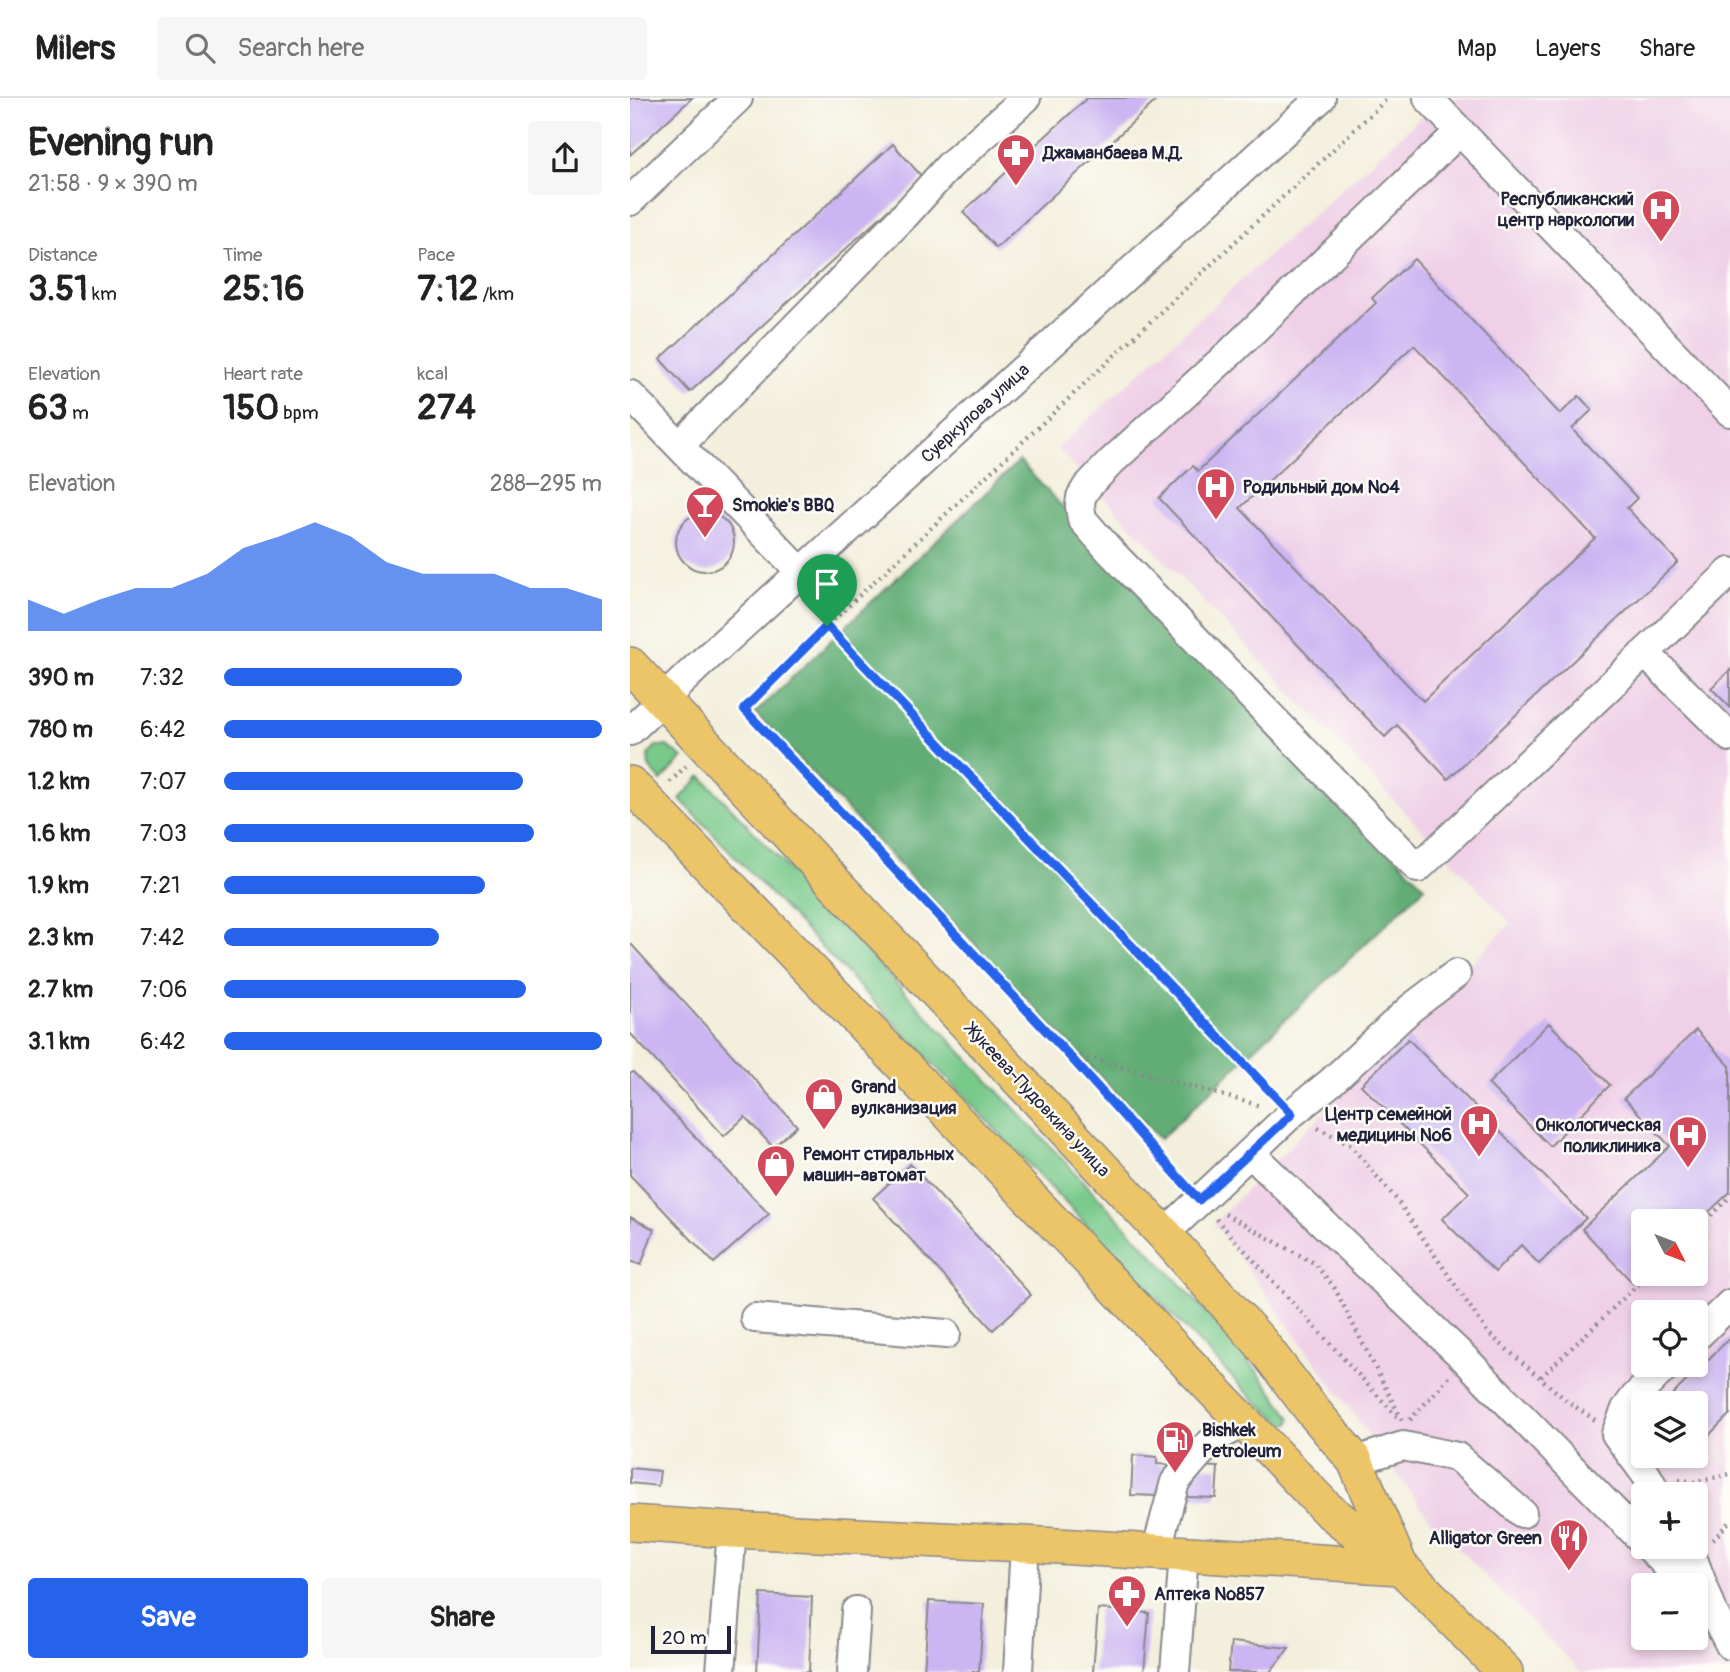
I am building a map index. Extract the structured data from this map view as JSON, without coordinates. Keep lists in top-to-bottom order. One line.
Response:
{"streets":{"main road":["Жукеева-Пудовкина улица"],"street":["Суеркулова улица"]},"crossings":[["Суеркулова улица","Жукеева-Пудовкина улица"]],"places":{"pharmacy":["Джаманбаева М.Д.","Аптека №857"],"hospital":["Республиканский центр наркологии","Родильный дом №4","Центр семейной медицины №6","Онкологическая поликлиника"],"bar":["Smokie's BBQ"],"shop":["Grand вулканизация","Ремонт стиральных машин-автомат"],"fuel station":["Bishkek Petroleum"],"restaurant":["Alligator Green"]},"scale_bar":"20 m","north":"bottom right","page":{"header":"Milers","search":"Search here","nav":["Map","Layers","Share"],"heading":["Evening run","21:58 · 9 × 390 m"],"stats":[["Distance","3.51 km"],["Time","25:16"],["Pace","7:12 /km"],["Elevation","63 m"],["Heart rate","150 bpm"],["kcal","274"]],"chart":["Elevation","288–295 m"],"list":[{"name":"390 m","note":"7:32"},{"name":"780 m","note":"6:42"},{"name":"1.2 km","note":"7:07"},{"name":"1.6 km","note":"7:03"},{"name":"1.9 km","note":"7:21"},{"name":"2.3 km","note":"7:42"},{"name":"2.7 km","note":"7:06"},{"name":"3.1 km","note":"6:42"}],"map_buttons":["+","−"],"buttons":["Save","Share"],"scale":"20 m"}}
